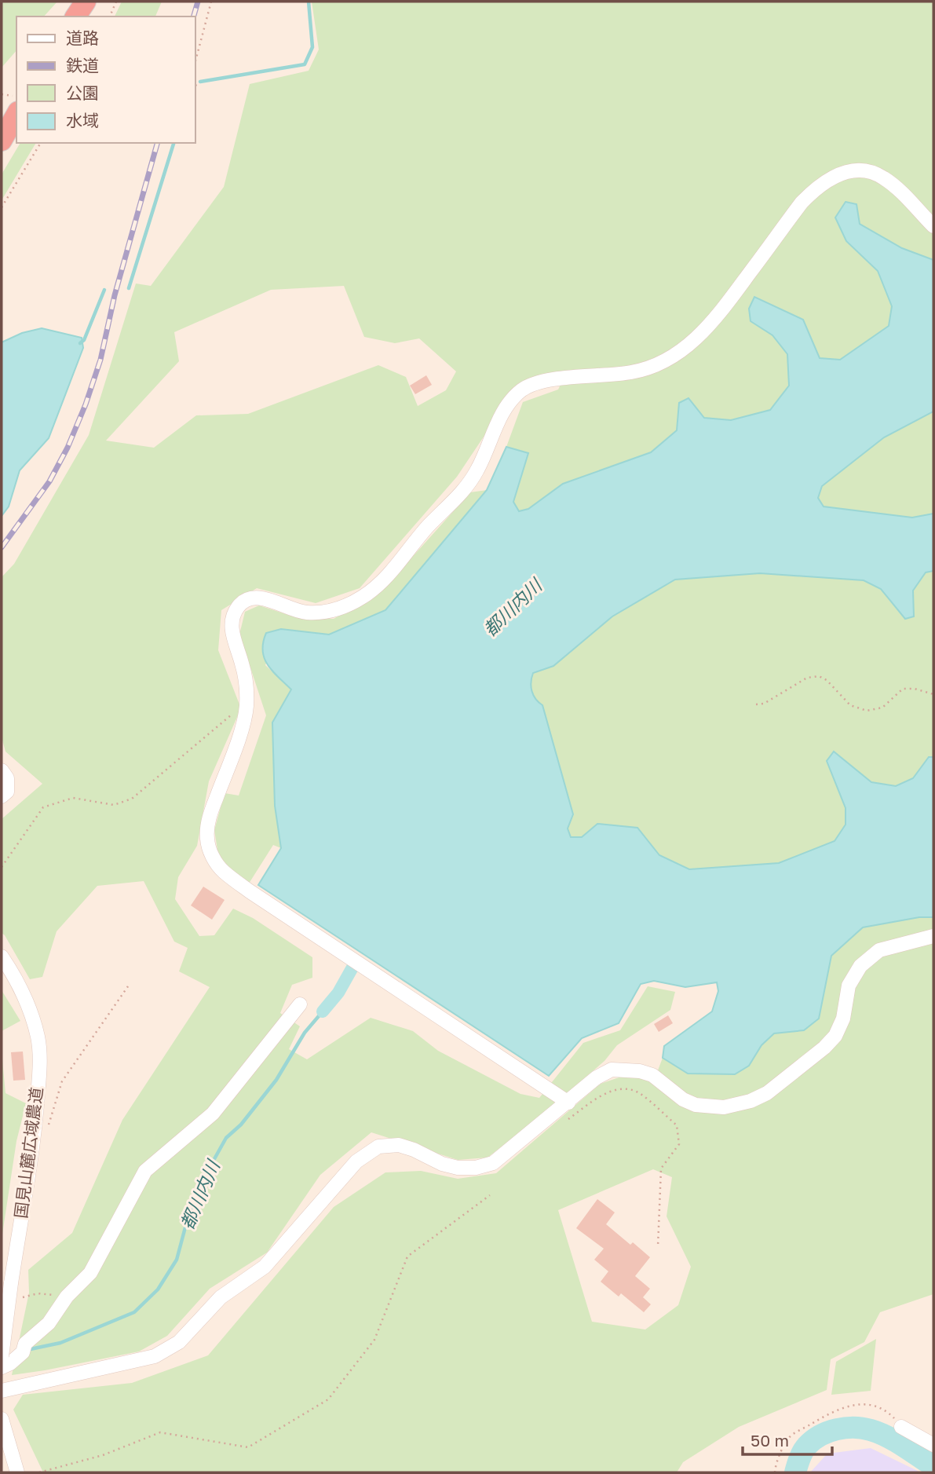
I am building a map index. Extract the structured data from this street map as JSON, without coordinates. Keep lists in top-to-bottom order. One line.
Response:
{"streets":{"street":["国見山麓広域農道"]},"water":["都川内川"],"legend":["道路","鉄道","公園","水域"],"scale_bar":"50 m"}
